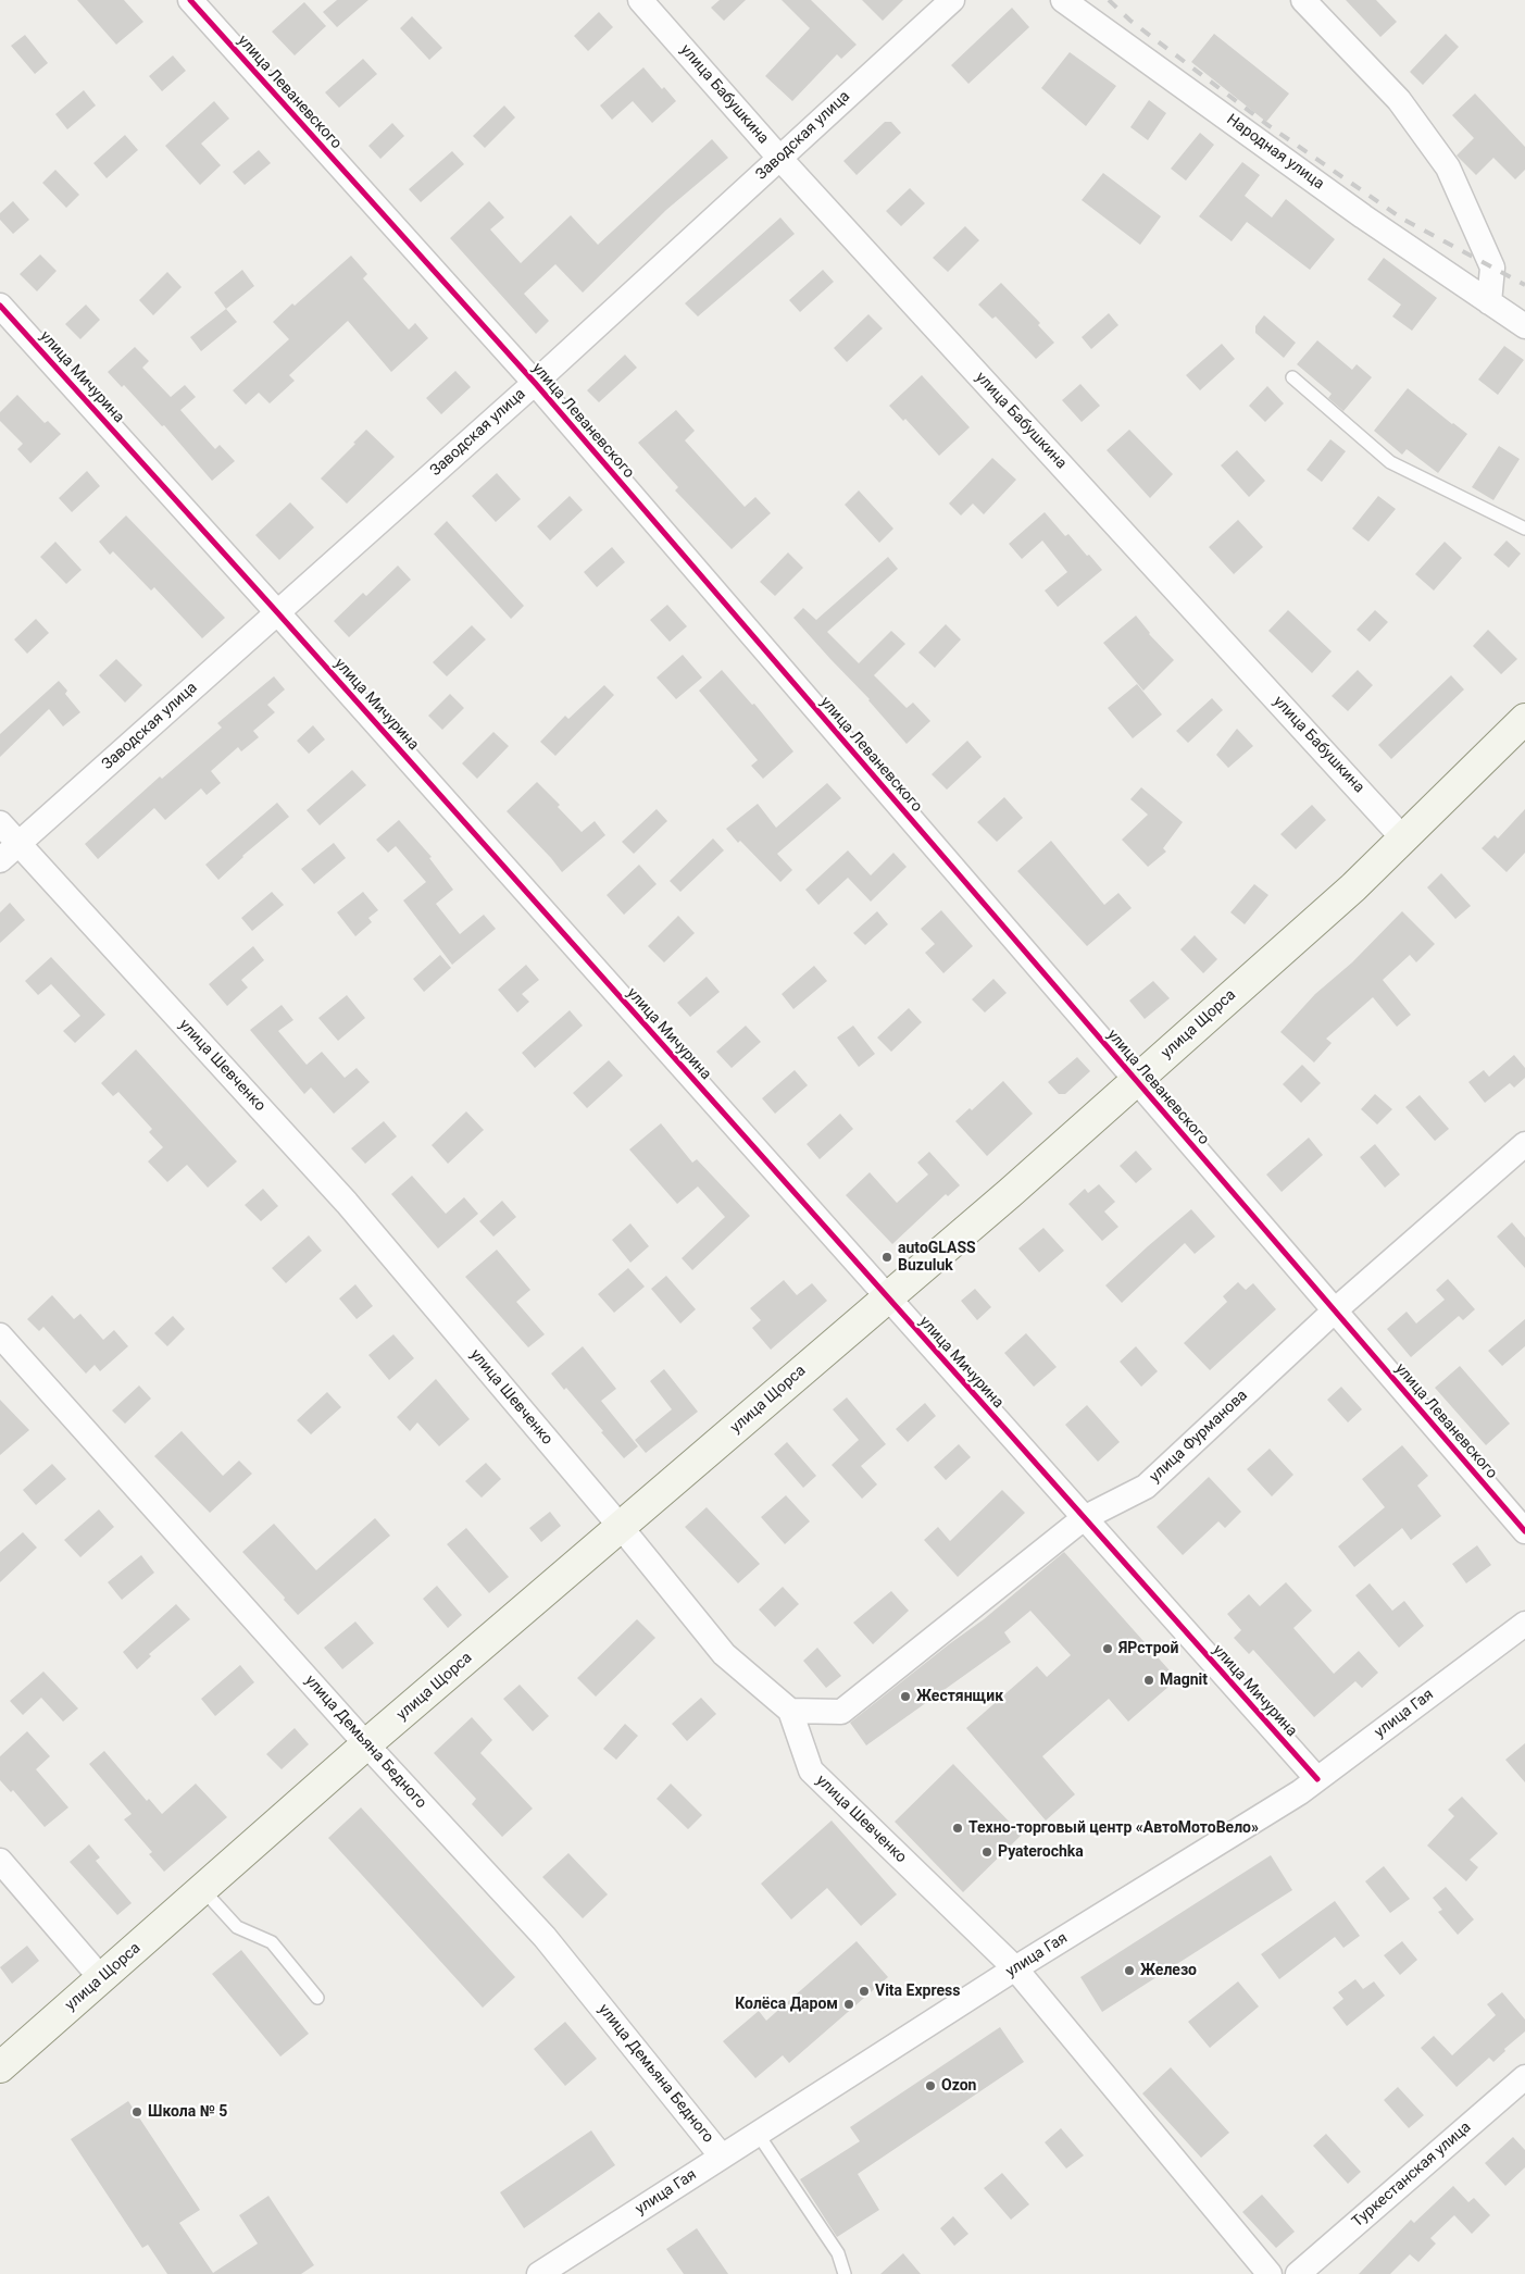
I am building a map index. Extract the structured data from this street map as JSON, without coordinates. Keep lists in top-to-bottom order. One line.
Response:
{"streets":{"main road":["улица Щорса"],"street":["улица Леваневского","улица Бабушкина","Заводская улица","Народная улица","улица Мичурина","улица Шевченко","улица Фурманова","улица Гая","улица Демьяна Бедного","Туркестанская улица"]},"crossings":[["улица Леваневского","Заводская улица"],["улица Леваневского","улица Щорса"],["улица Леваневского","улица Фурманова"],["улица Бабушкина","Заводская улица"],["улица Бабушкина","улица Щорса"],["Заводская улица","улица Мичурина"],["Заводская улица","улица Шевченко"],["улица Мичурина","улица Щорса"],["улица Мичурина","улица Фурманова"],["улица Мичурина","улица Гая"],["улица Щорса","улица Шевченко"],["улица Щорса","улица Демьяна Бедного"],["улица Шевченко","улица Фурманова"],["улица Шевченко","улица Гая"],["улица Гая","улица Демьяна Бедного"]],"places":["autoGLASS Buzuluk","ЯРстрой","Magnit","Жестянщик","Техно-торговый центр «АвтоМотоВело»","Pyaterochka","Железо","Vita Express","Колёса Даром","Ozon","Школа № 5"]}
